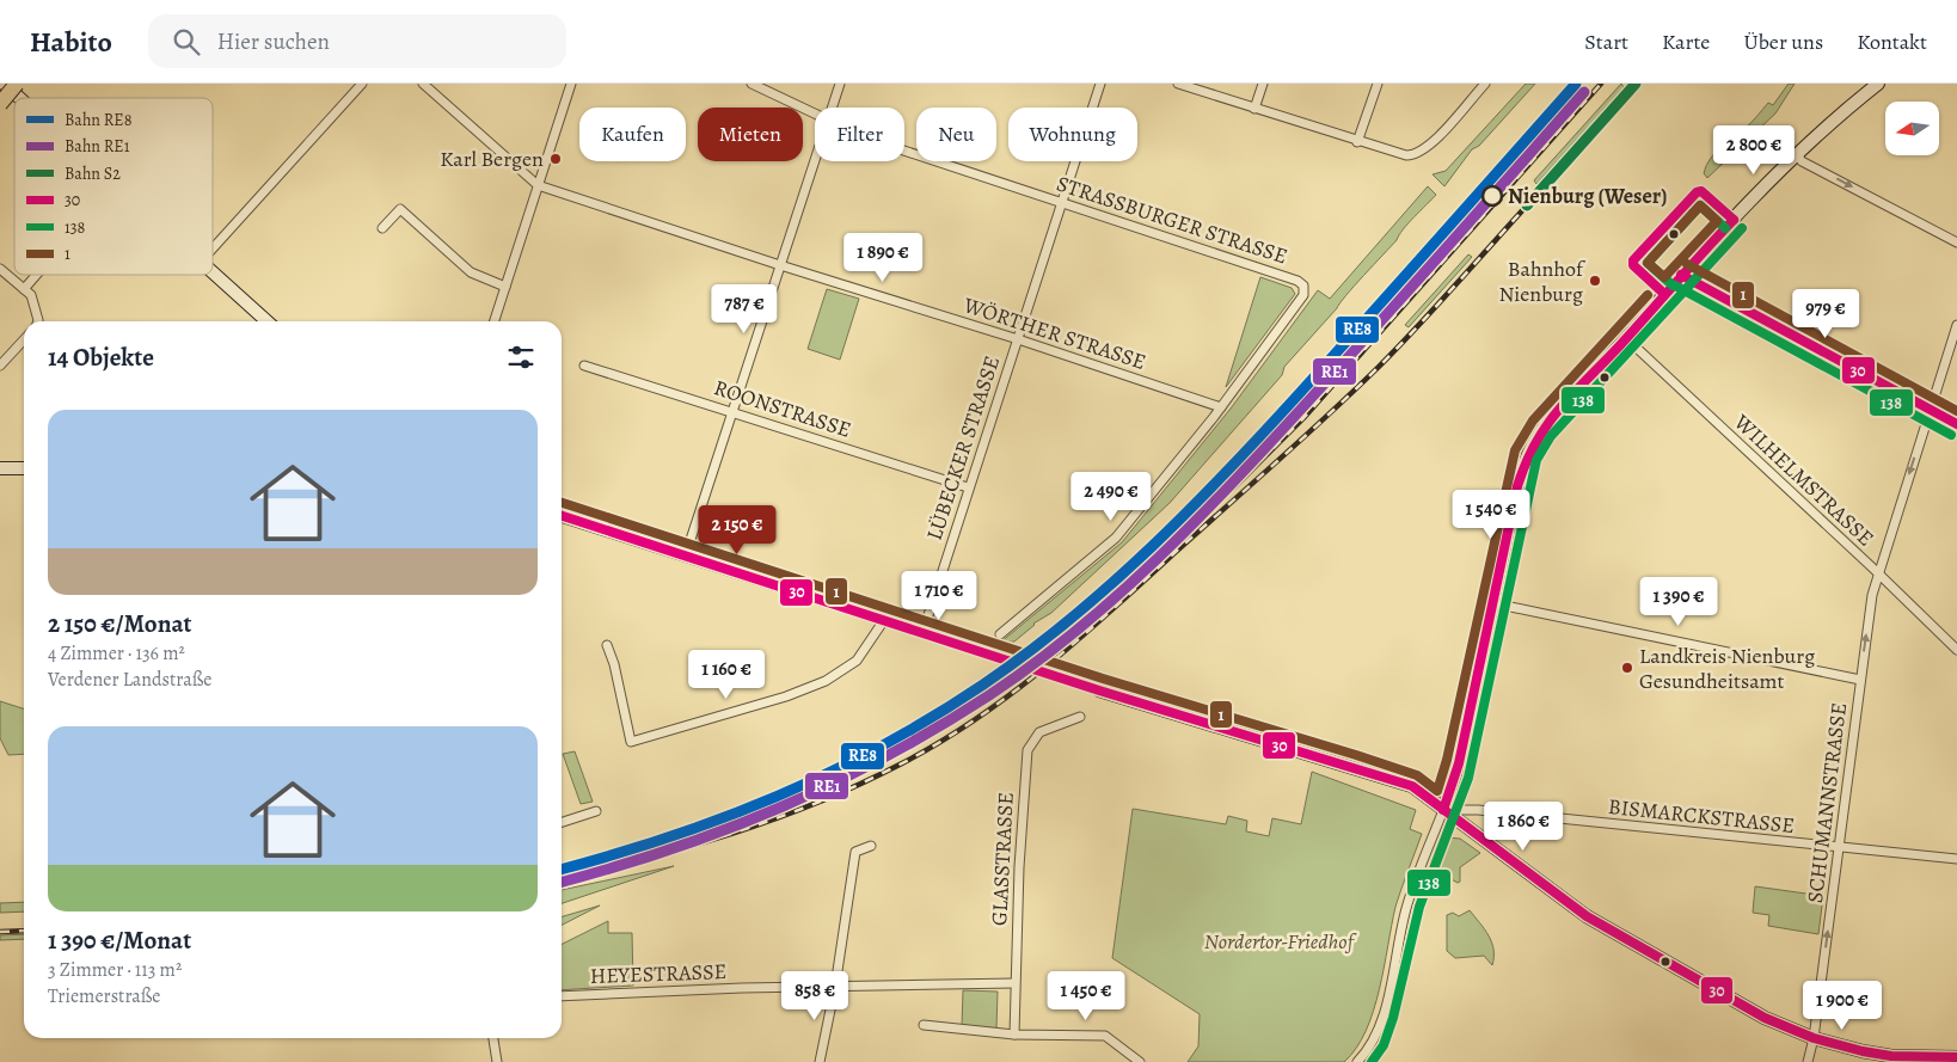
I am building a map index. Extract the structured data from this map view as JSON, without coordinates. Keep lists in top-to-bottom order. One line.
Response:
{"streets":{"street":["STRASSBURGER STRASSE","WÖRTHER STRASSE","ROONSTRASSE","LÜBECKER STRASSE","WILHELMSTRASSE","SCHUMANNSTRASSE","BISMARCKSTRASSE","GLASSTRASSE","HEYESTRASSE"]},"crossings":[["STRASSBURGER STRASSE","WÖRTHER STRASSE"],["STRASSBURGER STRASSE","LÜBECKER STRASSE"],["WÖRTHER STRASSE","LÜBECKER STRASSE"],["ROONSTRASSE","LÜBECKER STRASSE"],["WILHELMSTRASSE","SCHUMANNSTRASSE"],["SCHUMANNSTRASSE","BISMARCKSTRASSE"],["GLASSTRASSE","HEYESTRASSE"]],"parks":["Nordertor-Friedhof"],"places":["Karl Bergen","Nienburg (Weser)","Bahnhof Nienburg","Landkreis Nienburg Gesundheitsamt"],"lines":["rail line RE8","rail line S2","rail line RE1","transit line 30","transit line 138","transit line 1"],"legend":["Bahn RE8","Bahn RE1","Bahn S2","30","138","1"],"north":"left","page":{"header":"Habito","search":"Hier suchen","nav":["Start","Karte","Über uns","Kontakt"],"chip":["Kaufen","Mieten","Filter","Neu","Wohnung"],"price":["2 800 €","1 890 €","787 €","979 €","2 490 €","1 540 €","2 150 €","1 710 €","1 390 €","1 160 €","1 860 €","858 €","1 450 €","1 900 €"],"heading":"14 Objekte","list":[{"name":"2 150 €/Monat","note":"4 Zimmer · 136 m² · Verdener Landstraße"},{"name":"1 390 €/Monat","note":"3 Zimmer · 113 m² · Triemerstraße"}]}}
